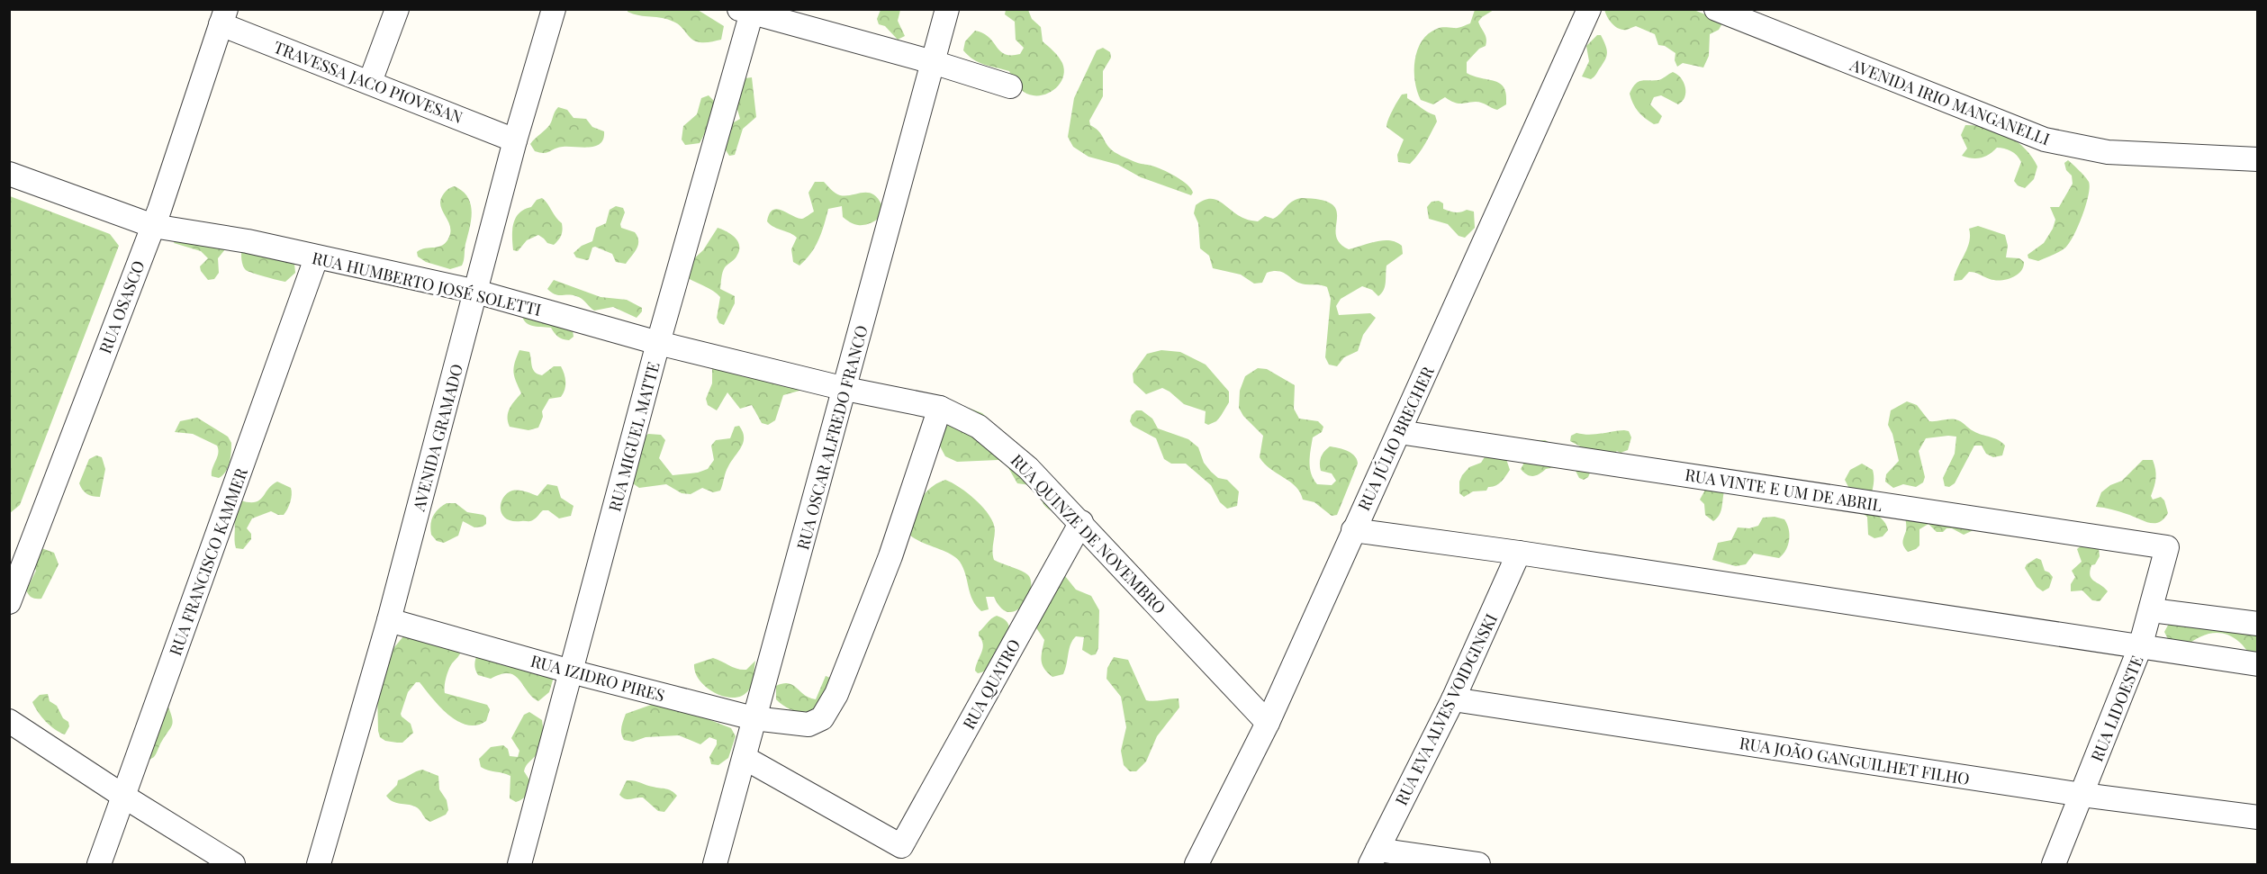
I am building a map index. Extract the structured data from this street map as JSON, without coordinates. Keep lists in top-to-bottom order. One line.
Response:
{"streets":{"street":["TRAVESSA JACO PIOVESAN","AVENIDA IRIO MANGANELLI","RUA HUMBERTO JOSÉ SOLETTI","RUA OSASCO","RUA MIGUEL MATTE","AVENIDA GRAMADO","RUA OSCAR ALFREDO FRANCO","RUA JÚLIO BRECHER","RUA VINTE E UM DE ABRIL","RUA QUINZE DE NOVEMBRO","RUA FRANCISCO KAMMER","RUA IZIDRO PIRES","RUA QUATRO","RUA LIDOESTE","RUA EVA ALVES VOIDGINSKI","RUA JOÃO GANGUILHET FILHO"]},"crossings":[["TRAVESSA JACO PIOVESAN","RUA OSASCO"],["TRAVESSA JACO PIOVESAN","AVENIDA GRAMADO"],["RUA HUMBERTO JOSÉ SOLETTI","RUA OSASCO"],["RUA HUMBERTO JOSÉ SOLETTI","RUA MIGUEL MATTE"],["RUA HUMBERTO JOSÉ SOLETTI","AVENIDA GRAMADO"],["RUA HUMBERTO JOSÉ SOLETTI","RUA OSCAR ALFREDO FRANCO"],["RUA HUMBERTO JOSÉ SOLETTI","RUA QUINZE DE NOVEMBRO"],["RUA HUMBERTO JOSÉ SOLETTI","RUA FRANCISCO KAMMER"],["RUA MIGUEL MATTE","RUA IZIDRO PIRES"],["AVENIDA GRAMADO","RUA IZIDRO PIRES"],["RUA OSCAR ALFREDO FRANCO","RUA QUINZE DE NOVEMBRO"],["RUA OSCAR ALFREDO FRANCO","RUA IZIDRO PIRES"],["RUA OSCAR ALFREDO FRANCO","RUA QUATRO"],["RUA JÚLIO BRECHER","RUA VINTE E UM DE ABRIL"],["RUA JÚLIO BRECHER","RUA QUINZE DE NOVEMBRO"],["RUA VINTE E UM DE ABRIL","RUA LIDOESTE"],["RUA QUINZE DE NOVEMBRO","RUA IZIDRO PIRES"],["RUA QUINZE DE NOVEMBRO","RUA QUATRO"],["RUA LIDOESTE","RUA JOÃO GANGUILHET FILHO"],["RUA EVA ALVES VOIDGINSKI","RUA JOÃO GANGUILHET FILHO"]]}
